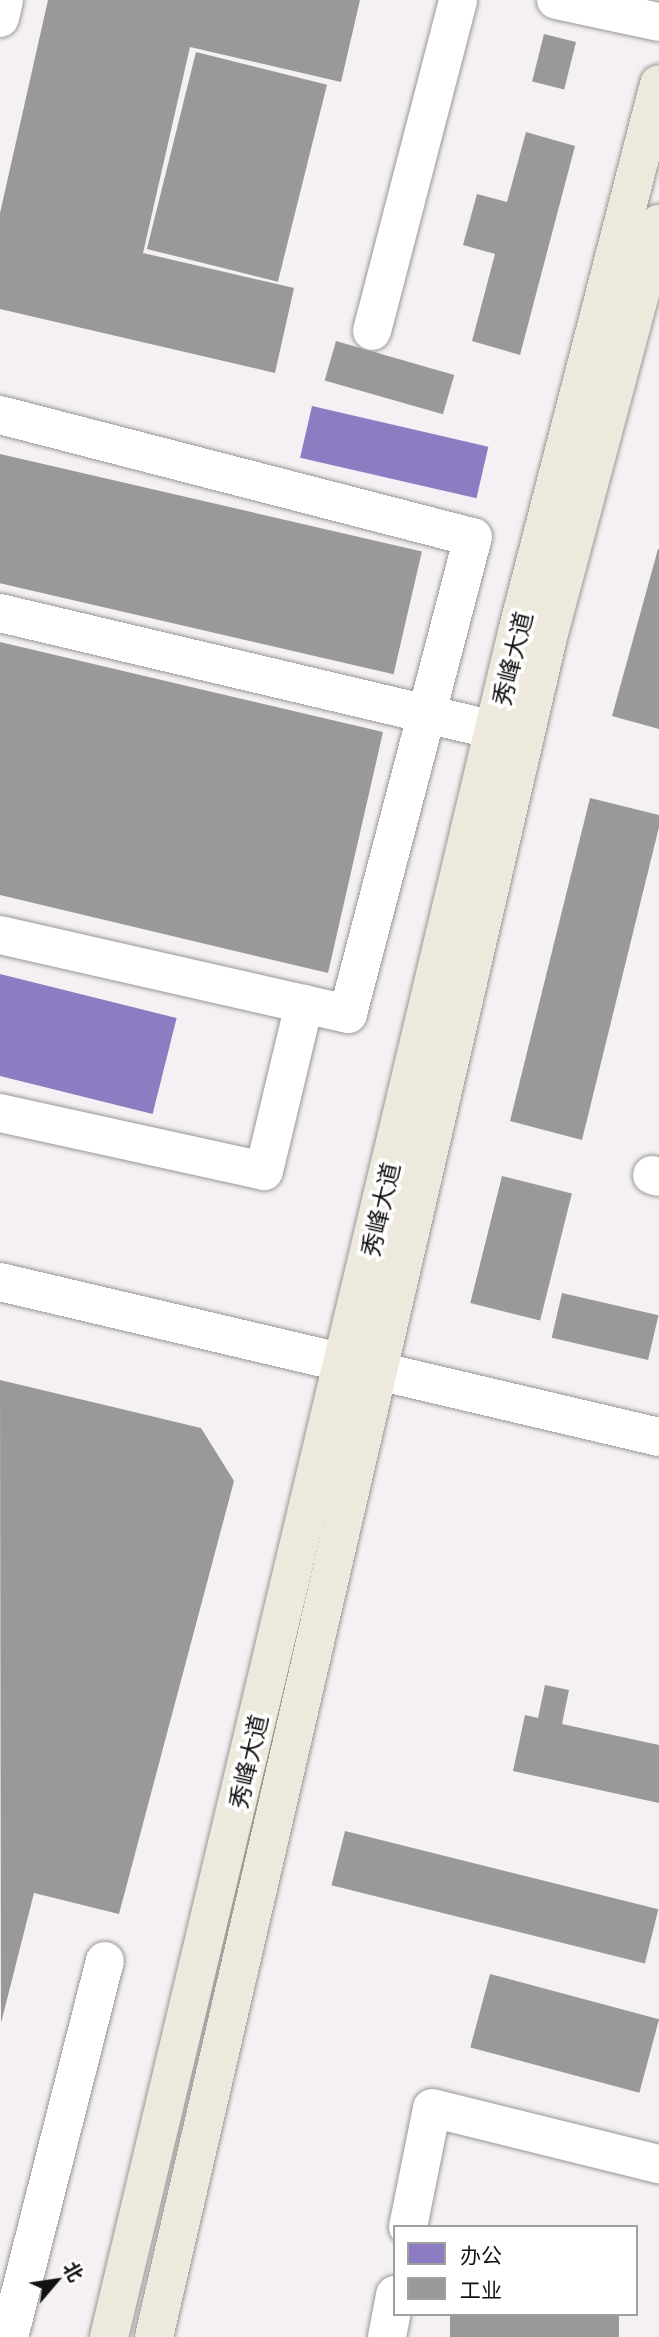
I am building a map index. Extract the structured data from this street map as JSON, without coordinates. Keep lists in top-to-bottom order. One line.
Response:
{"streets":{"main road":["秀峰大道"]},"legend":["办公","工业"],"north":"top right"}
